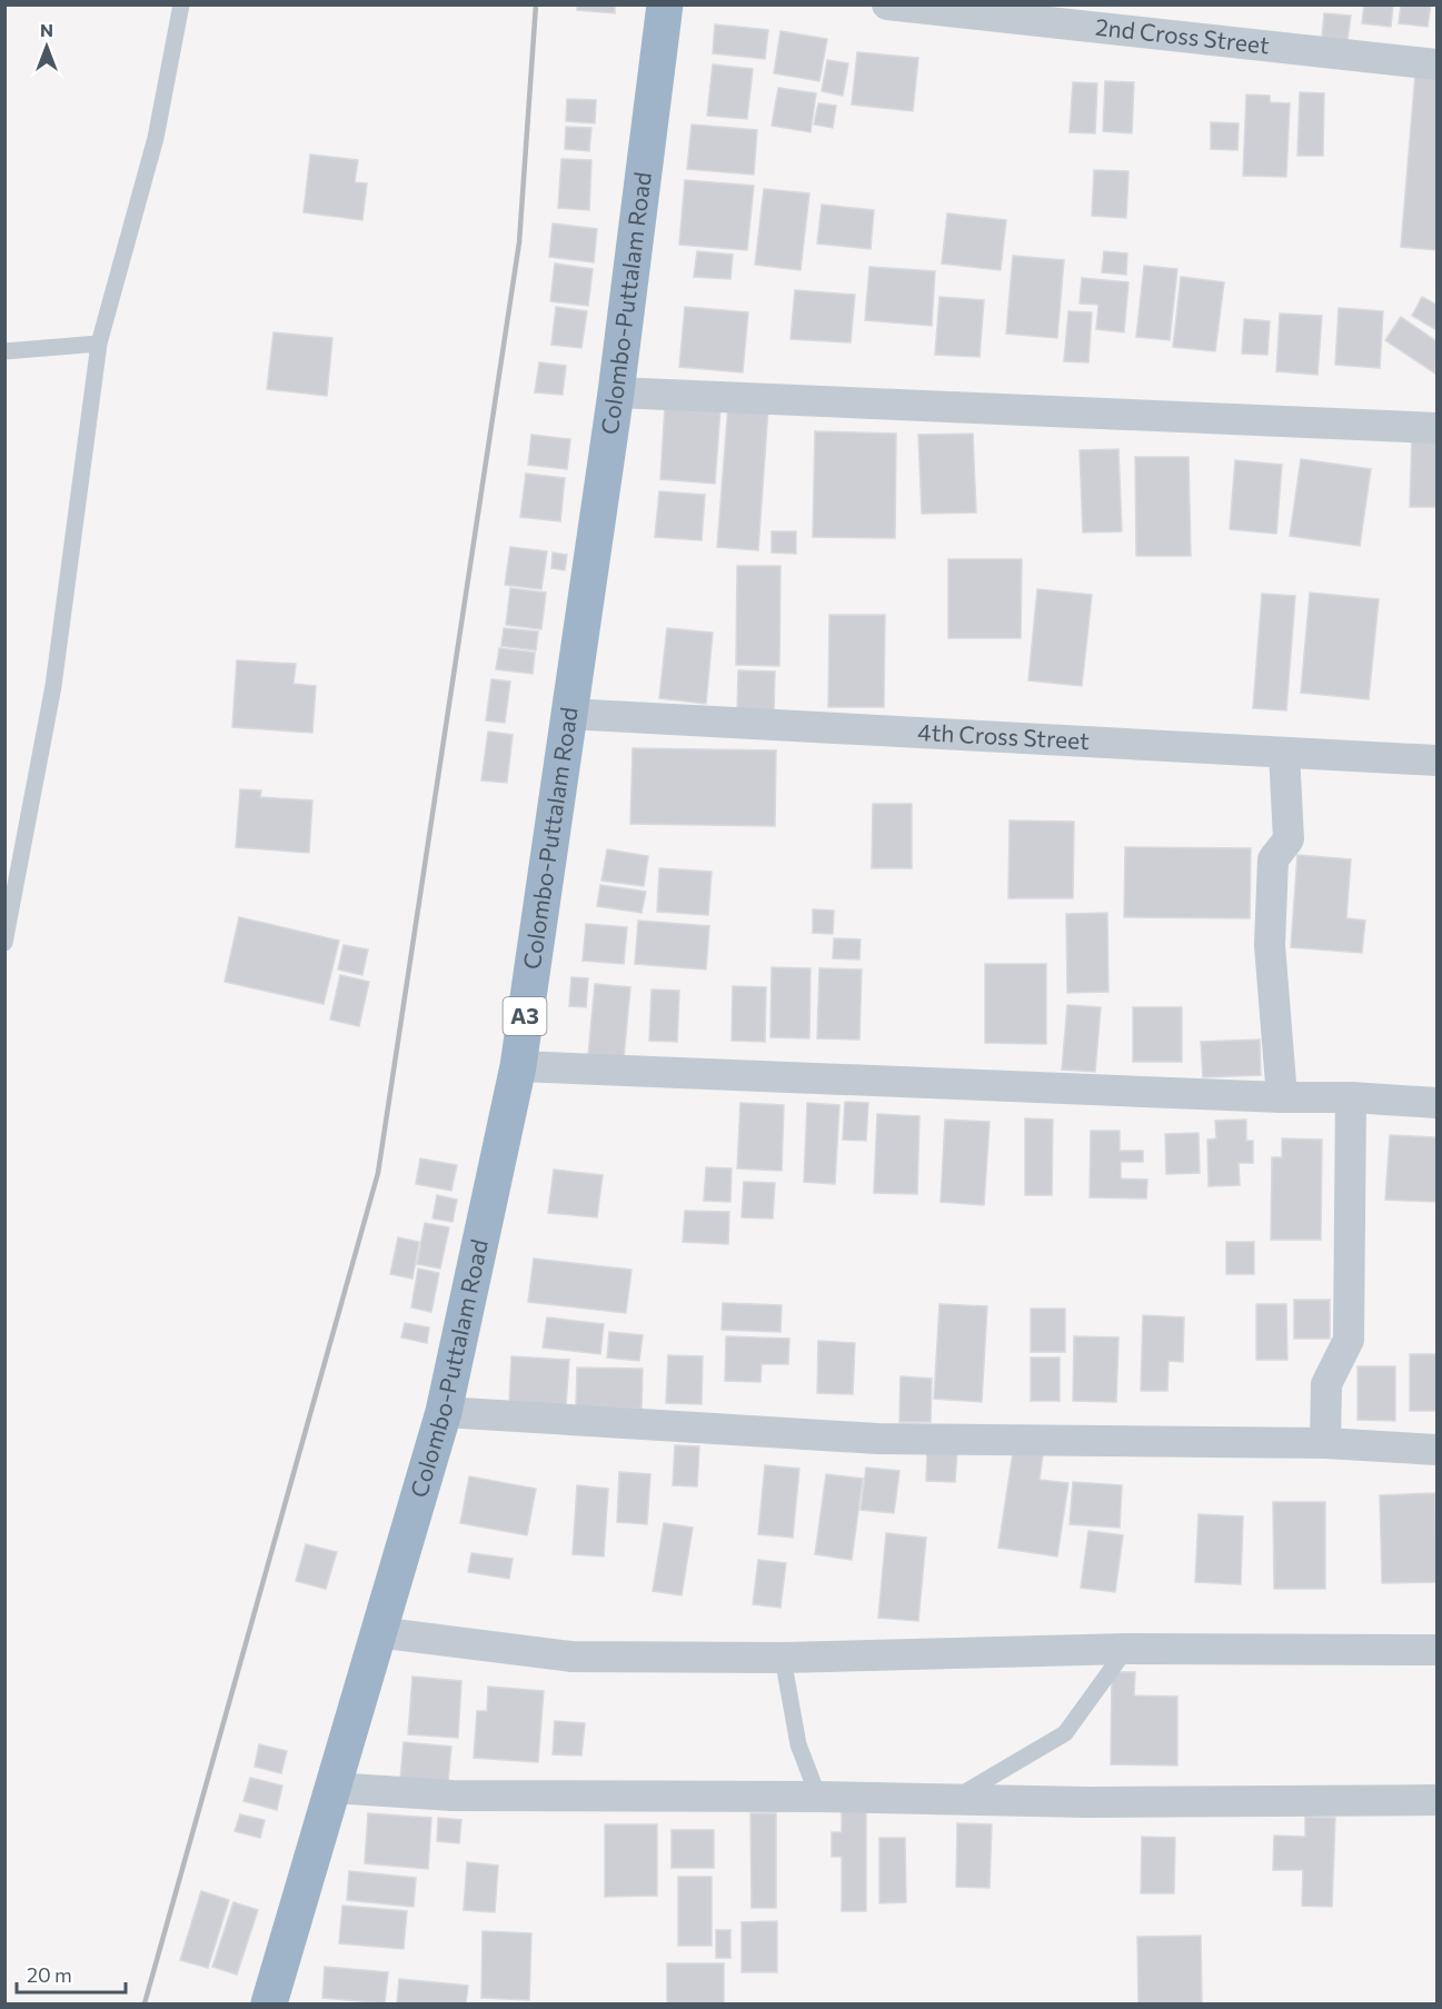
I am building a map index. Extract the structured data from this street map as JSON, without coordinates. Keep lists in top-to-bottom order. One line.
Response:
{"streets":{"highway":["Colombo-Puttalam Road","A3"],"street":["2nd Cross Street","4th Cross Street"]},"crossings":[["Colombo-Puttalam Road","4th Cross Street"]],"scale_bar":"20 m","north":"top"}
